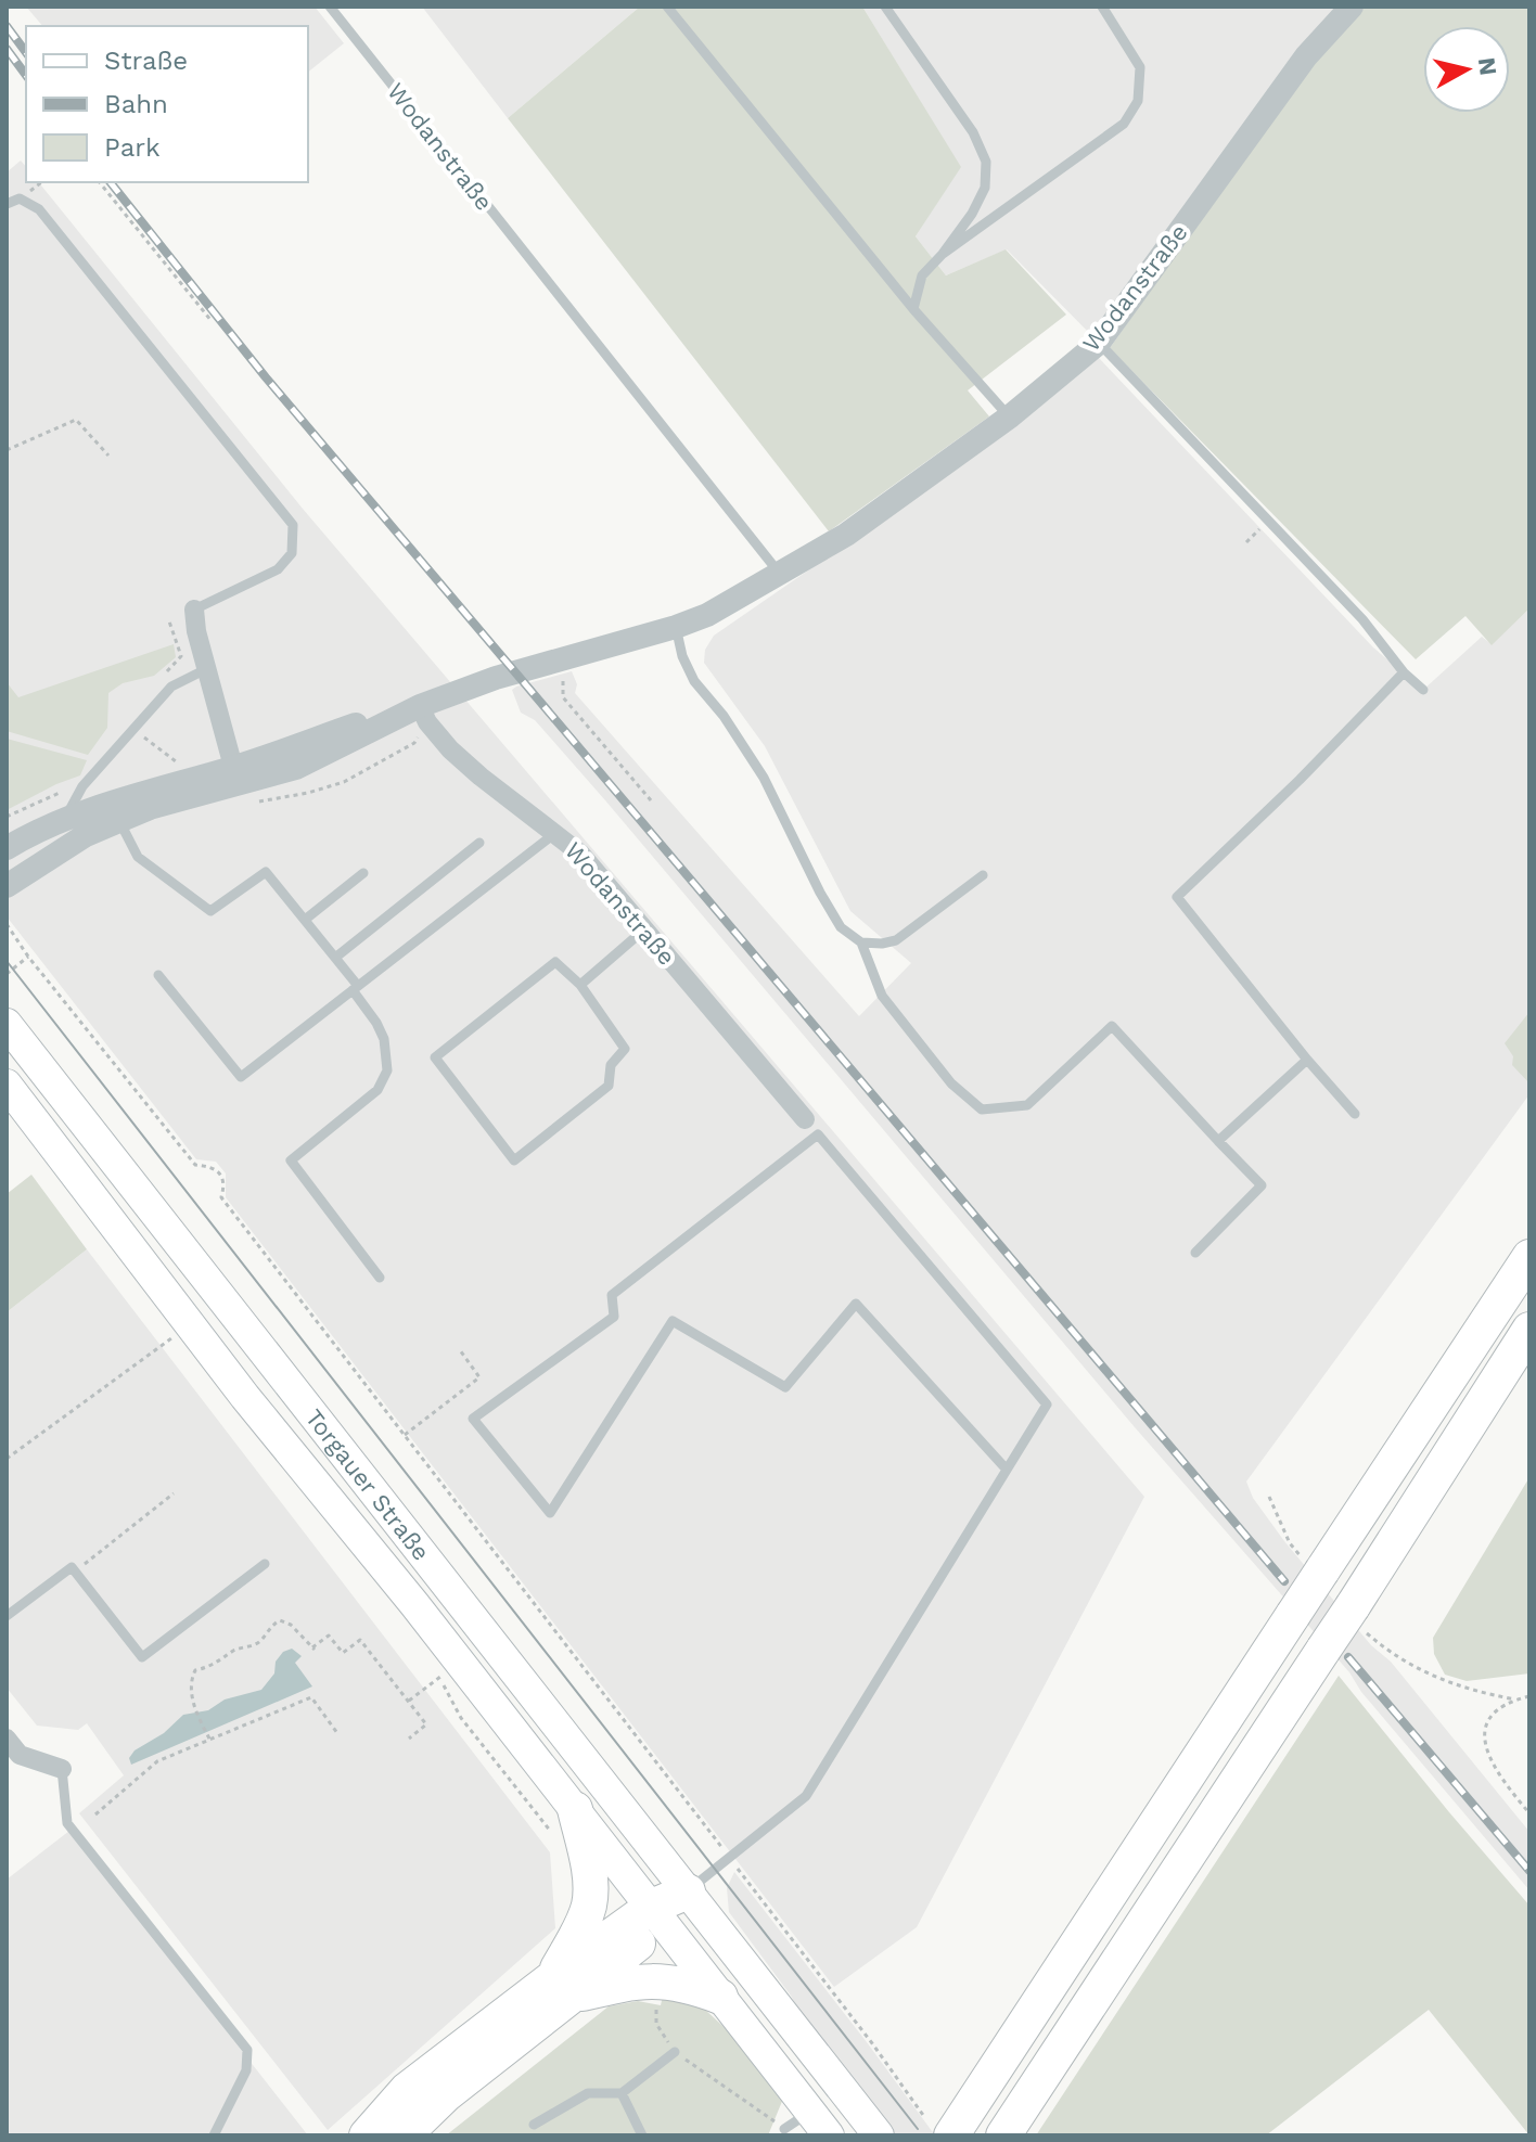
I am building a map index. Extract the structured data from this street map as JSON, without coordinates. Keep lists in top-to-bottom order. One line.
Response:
{"streets":{"main road":["Torgauer Straße"],"street":["Wodanstraße"]},"legend":["Straße","Bahn","Park"],"north":"right"}
